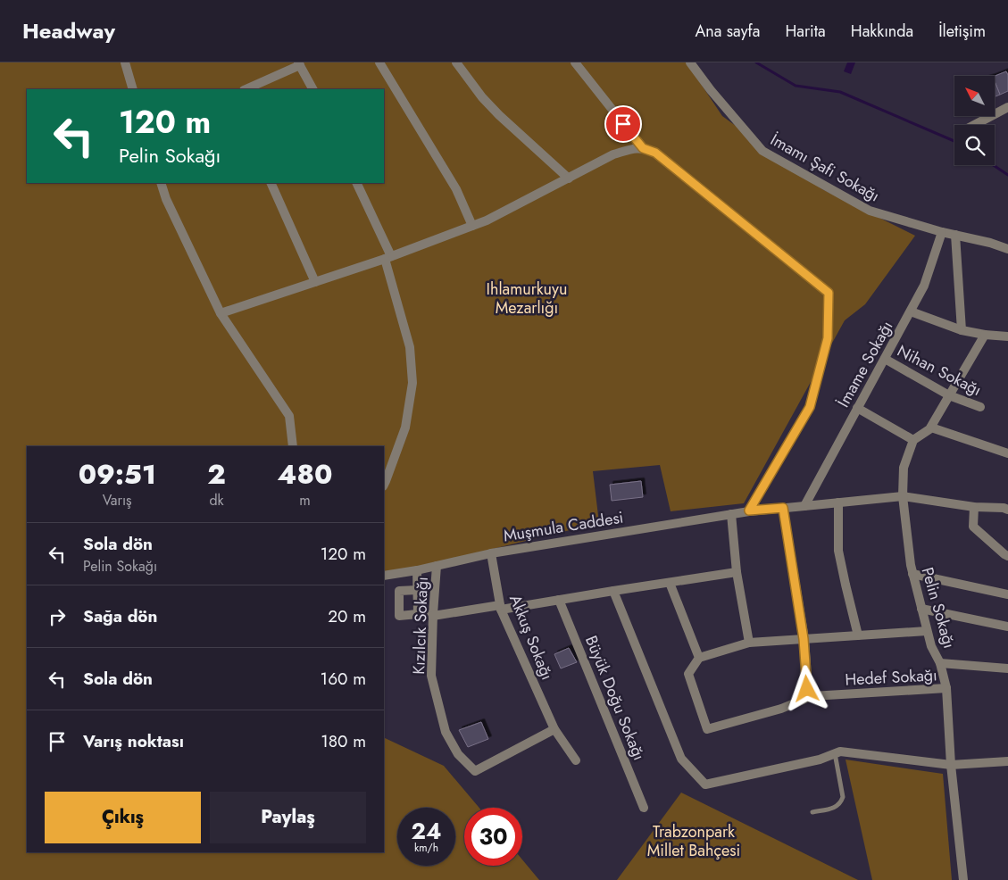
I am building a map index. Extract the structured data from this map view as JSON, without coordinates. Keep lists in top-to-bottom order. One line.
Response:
{"streets":{"street":["İmamı Şafi Sokağı","İmame Sokağı","Nihan Sokağı","Muşmula Caddesi","Pelin Sokağı","Kızılcık Sokağı","Akkuş Sokağı","Hedef Sokağı","Büyük Doğu Sokağı"]},"crossings":[["İmamı Şafi Sokağı","İmame Sokağı"],["İmame Sokağı","Nihan Sokağı"],["Muşmula Caddesi","Kızılcık Sokağı"],["Muşmula Caddesi","Akkuş Sokağı"],["Pelin Sokağı","Hedef Sokağı"],["Kızılcık Sokağı","Akkuş Sokağı"]],"parks":["Ihlamurkuyu Mezarlığı","Trabzonpark Millet Bahçesi"],"north":"top left","page":{"header":"Headway","nav":["Ana sayfa","Harita","Hakkında","İletişim"],"turn":["120 m","Pelin Sokağı"],"eta":["09:51","Varış","2","dk","480","m"],"list":[{"name":"Sola dön","note":"Pelin Sokağı","value":"120 m"},{"name":"Sağa dön","value":"20 m"},{"name":"Sola dön","value":"160 m"},{"name":"Varış noktası","value":"180 m"}],"buttons":["Çıkış","Paylaş"],"speed":"24 km/h","limit":"30"}}
